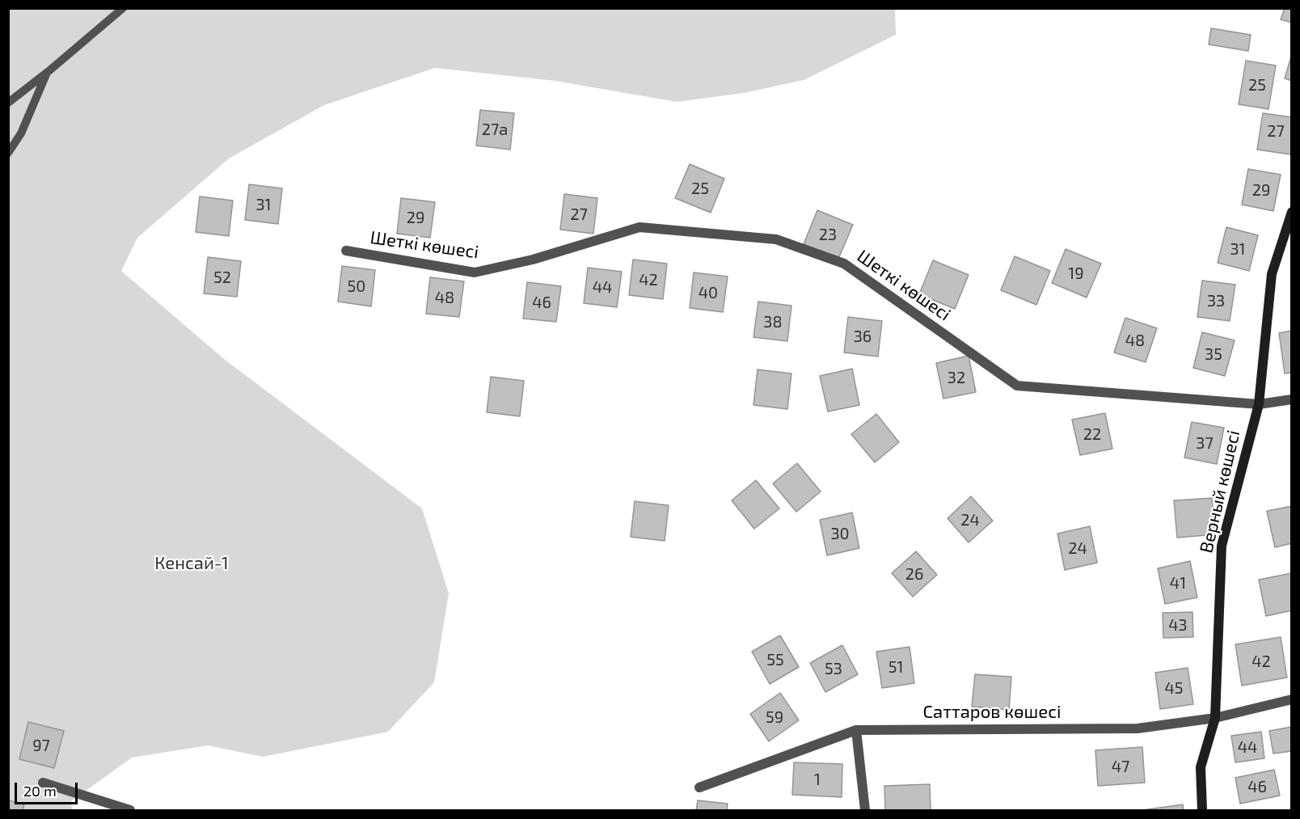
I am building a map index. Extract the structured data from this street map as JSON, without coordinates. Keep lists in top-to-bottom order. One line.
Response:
{"streets":{"street":["Шеткі көшесі","Верный көшесі","Саттаров көшесі"]},"crossings":[["Шеткі көшесі","Верный көшесі"],["Верный көшесі","Саттаров көшесі"]],"parks":["Кенсай-1"],"house_numbers":["25","27а","27","25","29","31","27","29","23","31","19","52","42","50","44","40","48","33","46","38","36","48","35","32","22","37","24","30","24","26","41","43","55","42","51","53","45","59","97","44","47","1","46"],"scale_bar":"20 m"}
